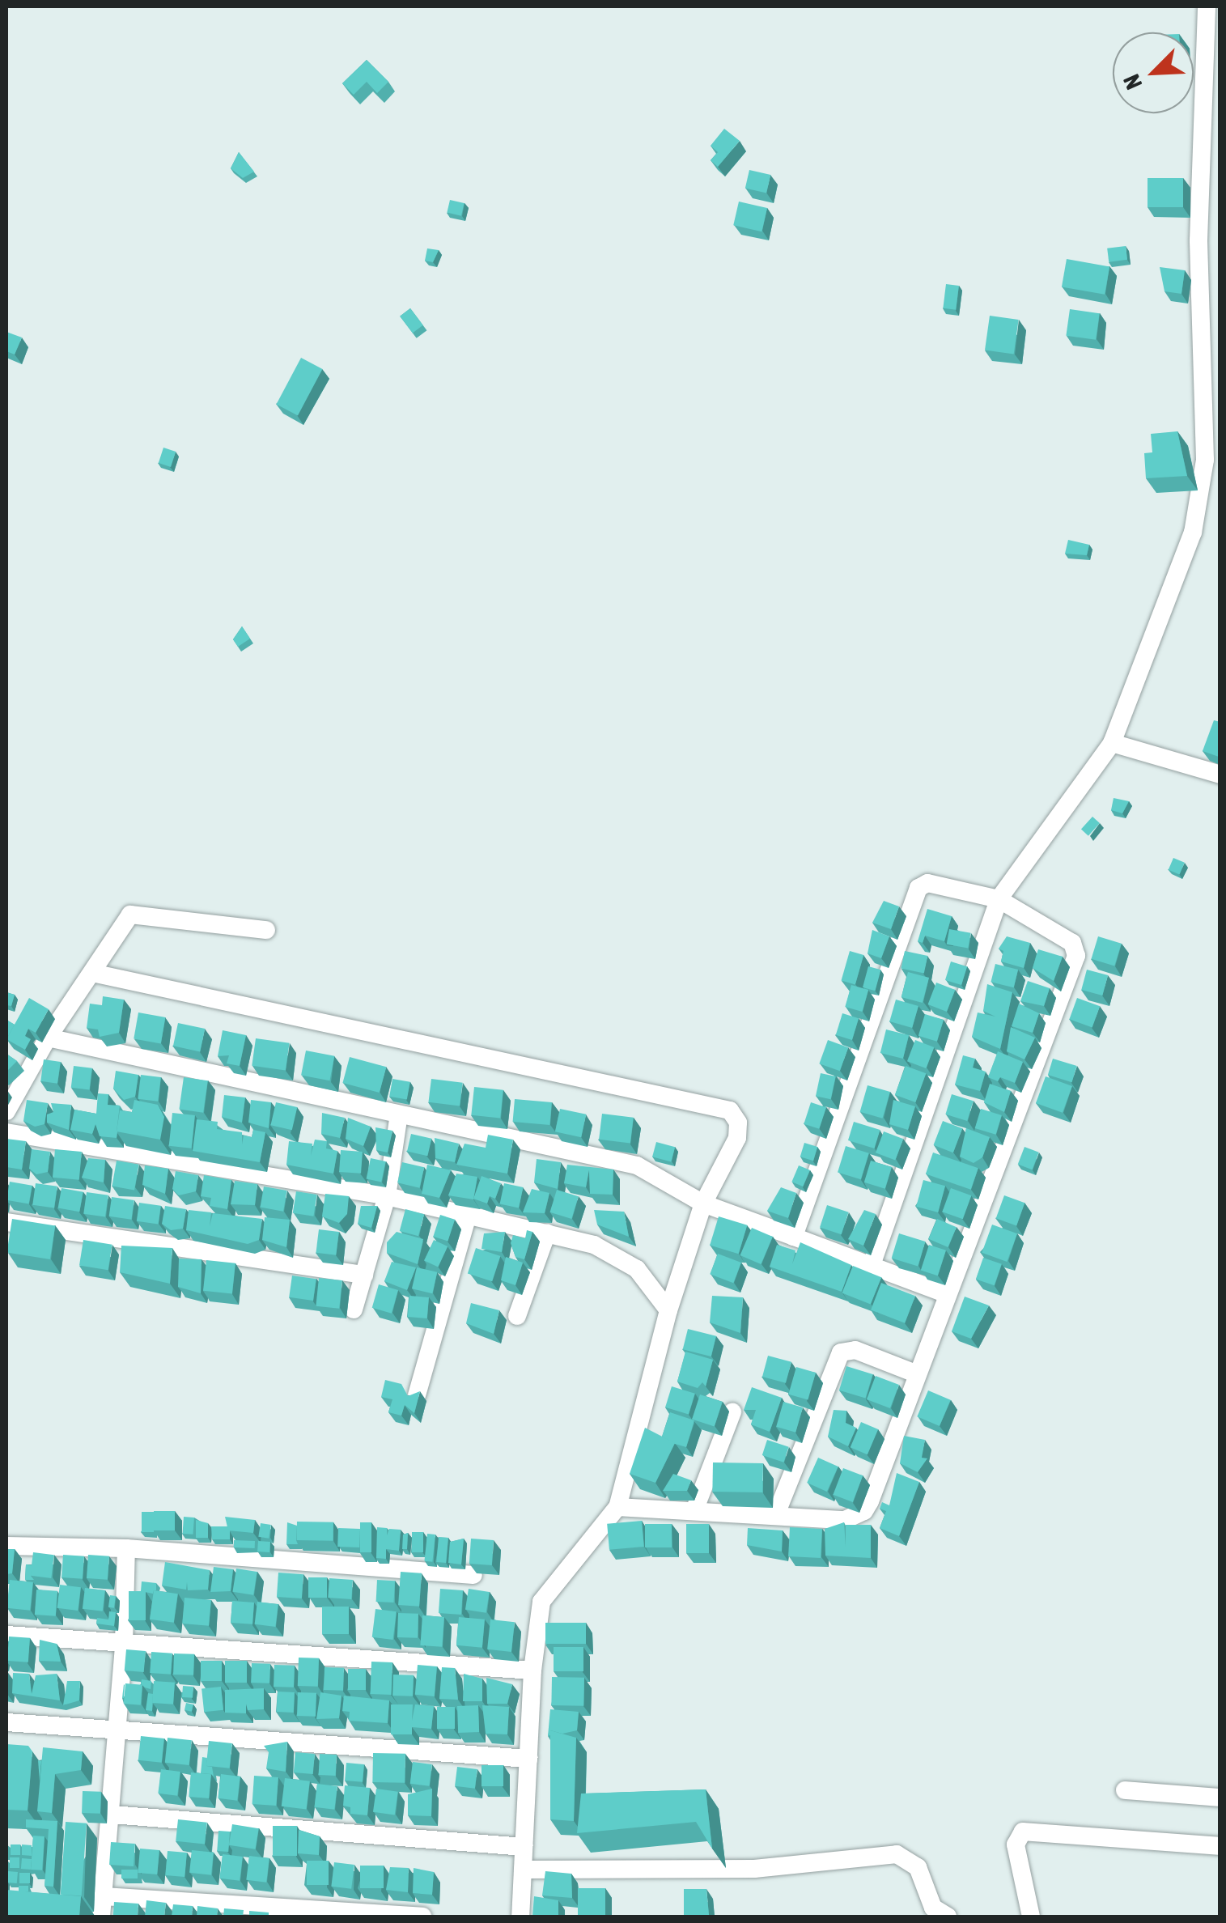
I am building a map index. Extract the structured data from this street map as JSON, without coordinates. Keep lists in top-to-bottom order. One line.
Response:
{"north":"bottom left"}
